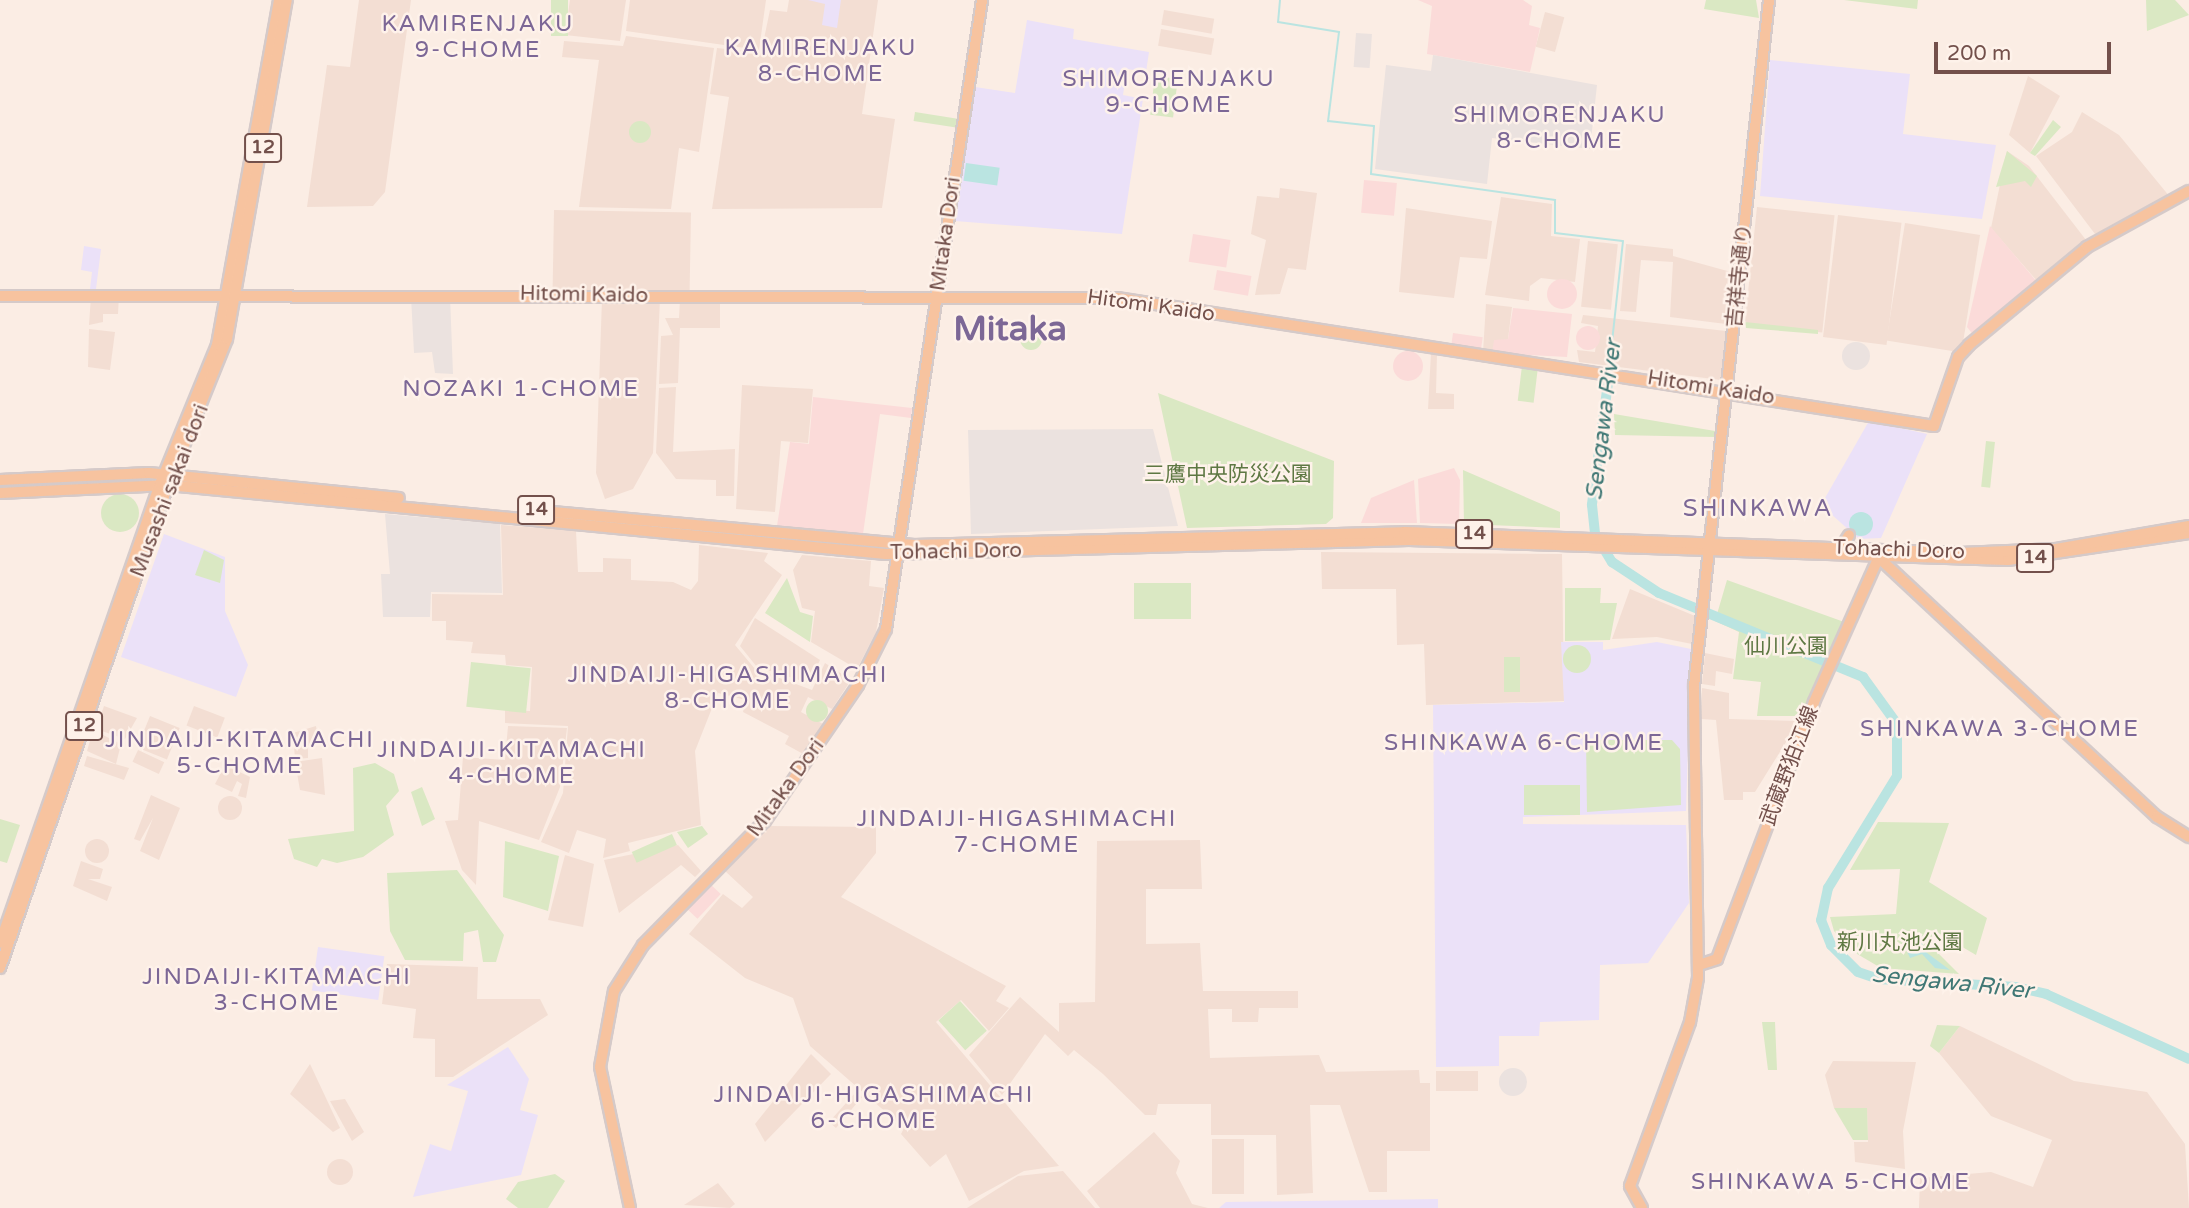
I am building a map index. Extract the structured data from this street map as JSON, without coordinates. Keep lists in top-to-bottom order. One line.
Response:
{"streets":{"main road":["12","Mitaka Dori","吉祥寺通り","Hitomi Kaido","Musashi sakai dori","14","Tohachi Doro","武蔵野狛江線"]},"crossings":[["Mitaka Dori","Hitomi Kaido"],["Mitaka Dori","Tohachi Doro"],["吉祥寺通り","Hitomi Kaido"],["吉祥寺通り","Tohachi Doro"],["Hitomi Kaido","Musashi sakai dori"],["Musashi sakai dori","Tohachi Doro"],["Tohachi Doro","武蔵野狛江線"]],"districts":["KAMIRENJAKU 9-CHOME","KAMIRENJAKU 8-CHOME","SHIMORENJAKU 9-CHOME","SHIMORENJAKU 8-CHOME","Mitaka","NOZAKI 1-CHOME","SHINKAWA","JINDAIJI-HIGASHIMACHI 8-CHOME","SHINKAWA 3-CHOME","JINDAIJI-KITAMACHI 5-CHOME","SHINKAWA 6-CHOME","JINDAIJI-KITAMACHI 4-CHOME","JINDAIJI-HIGASHIMACHI 7-CHOME","JINDAIJI-KITAMACHI 3-CHOME","JINDAIJI-HIGASHIMACHI 6-CHOME","SHINKAWA 5-CHOME"],"water":["Sengawa River"],"parks":["三鷹中央防災公園","仙川公園","新川丸池公園"],"scale_bar":"200 m"}
